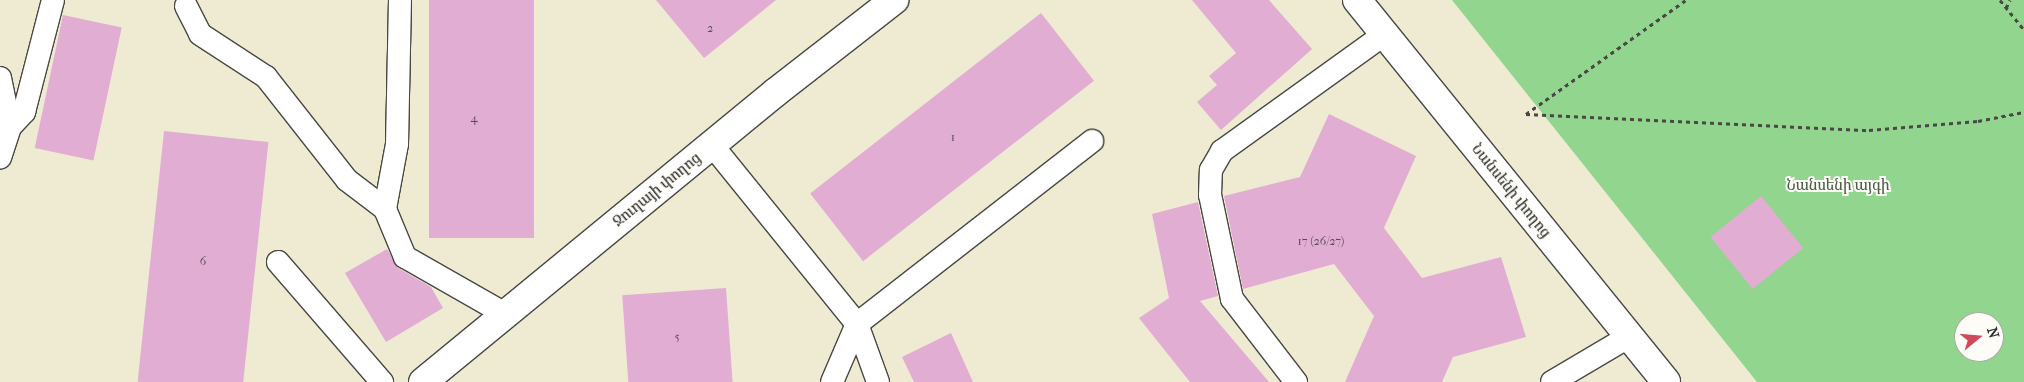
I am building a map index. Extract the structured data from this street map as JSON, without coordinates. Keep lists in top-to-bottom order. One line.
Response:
{"streets":{"street":["Ջուղայի փողոց","Նանսենի փողոց"]},"parks":["Նանսենի այգի"],"house_numbers":["2","4","1","17 (26/27)","6","5"],"north":"right"}
